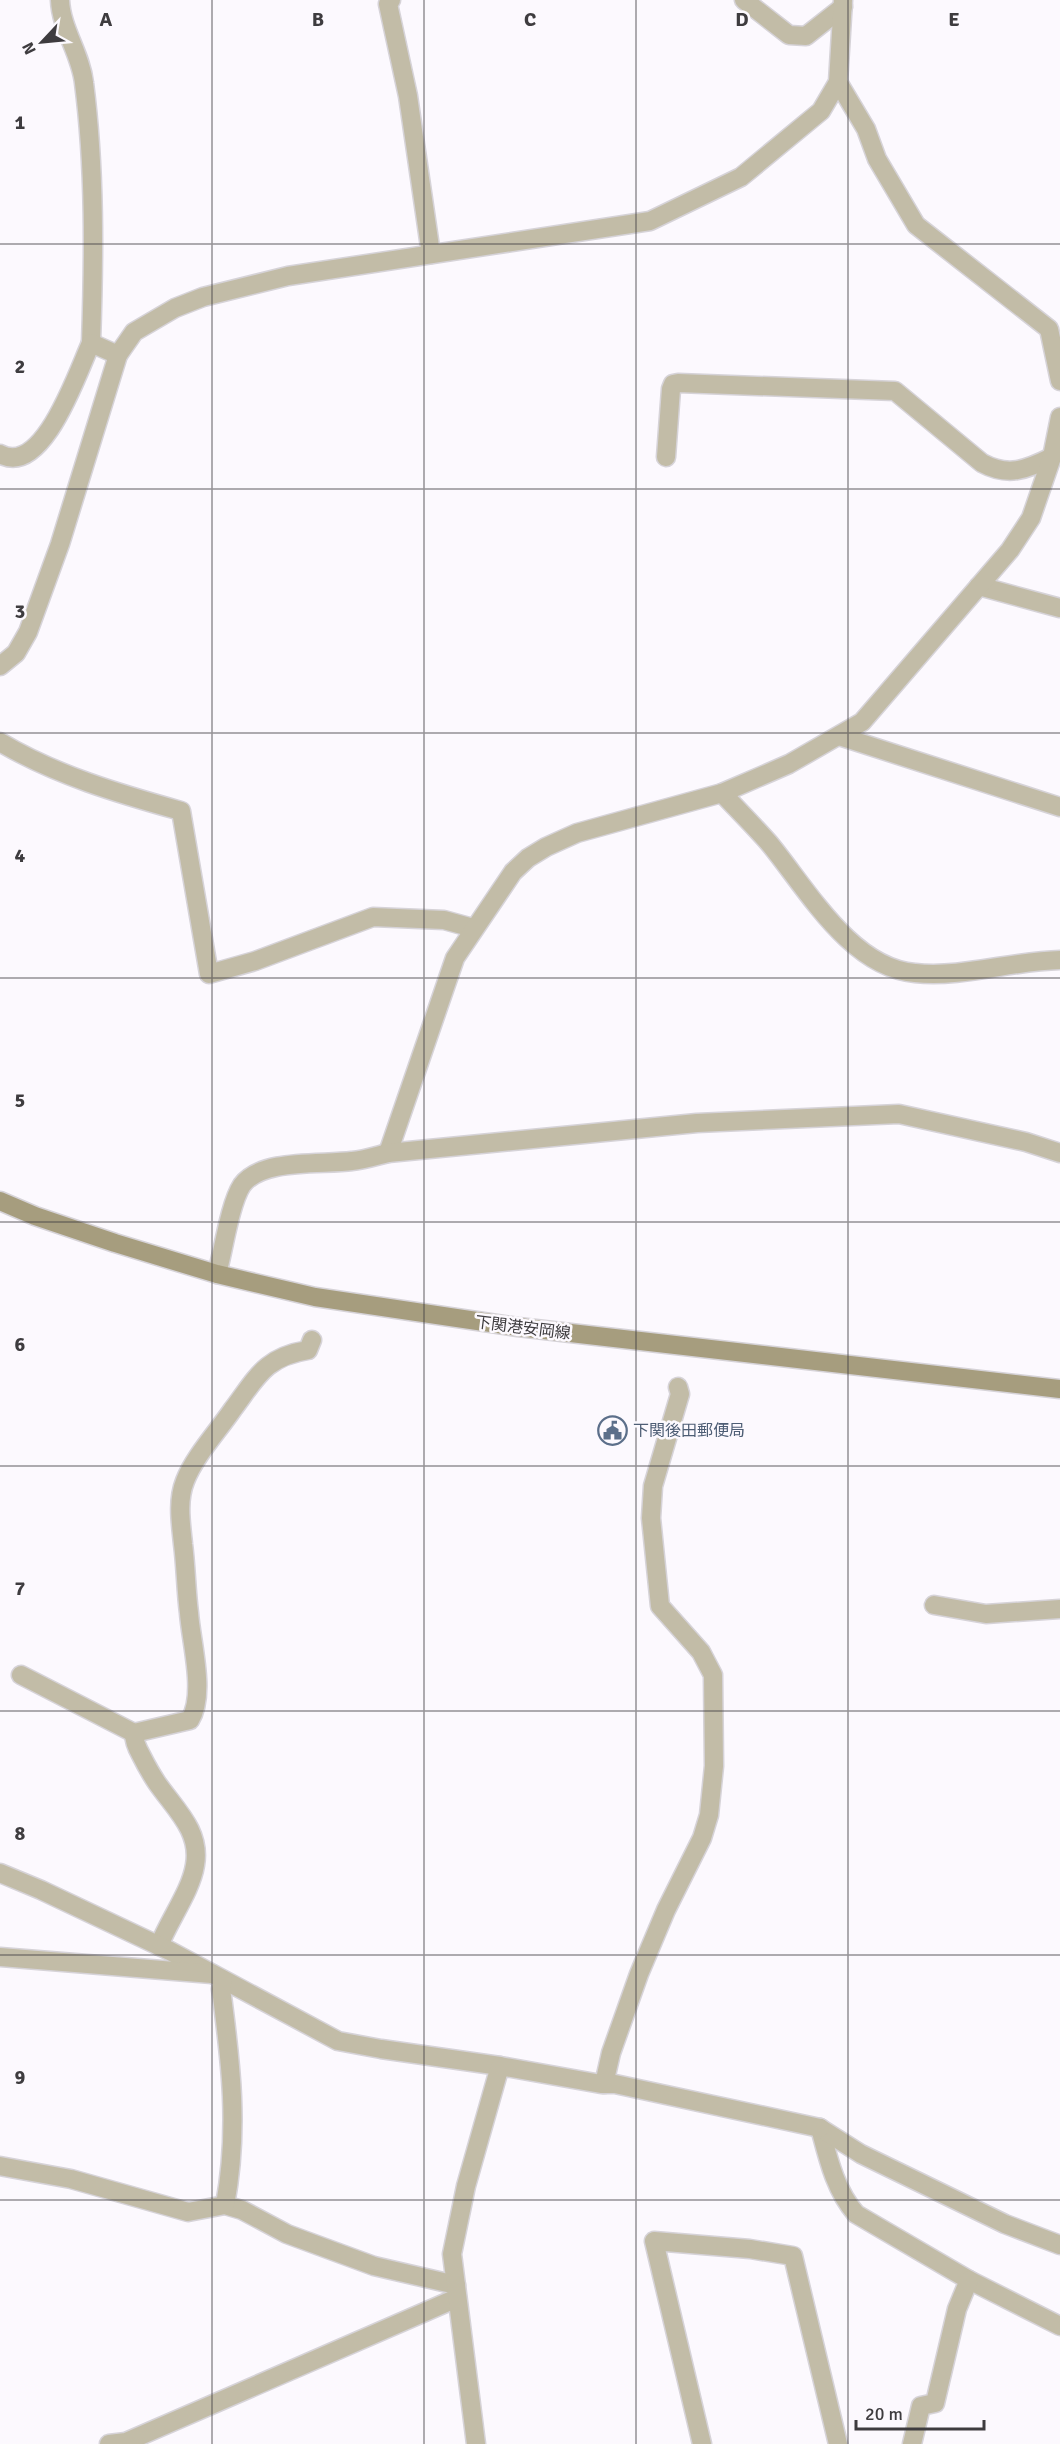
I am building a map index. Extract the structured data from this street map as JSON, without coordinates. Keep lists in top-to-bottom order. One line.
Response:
{"streets":{"main road":["下関港安岡線"]},"places":{"public building":["下関後田郵便局"]},"scale_bar":"20 m","north":"bottom left","grid":{"columns":["A","B","C","D","E"],"rows":["1","2","3","4","5","6","7","8","9"]}}
